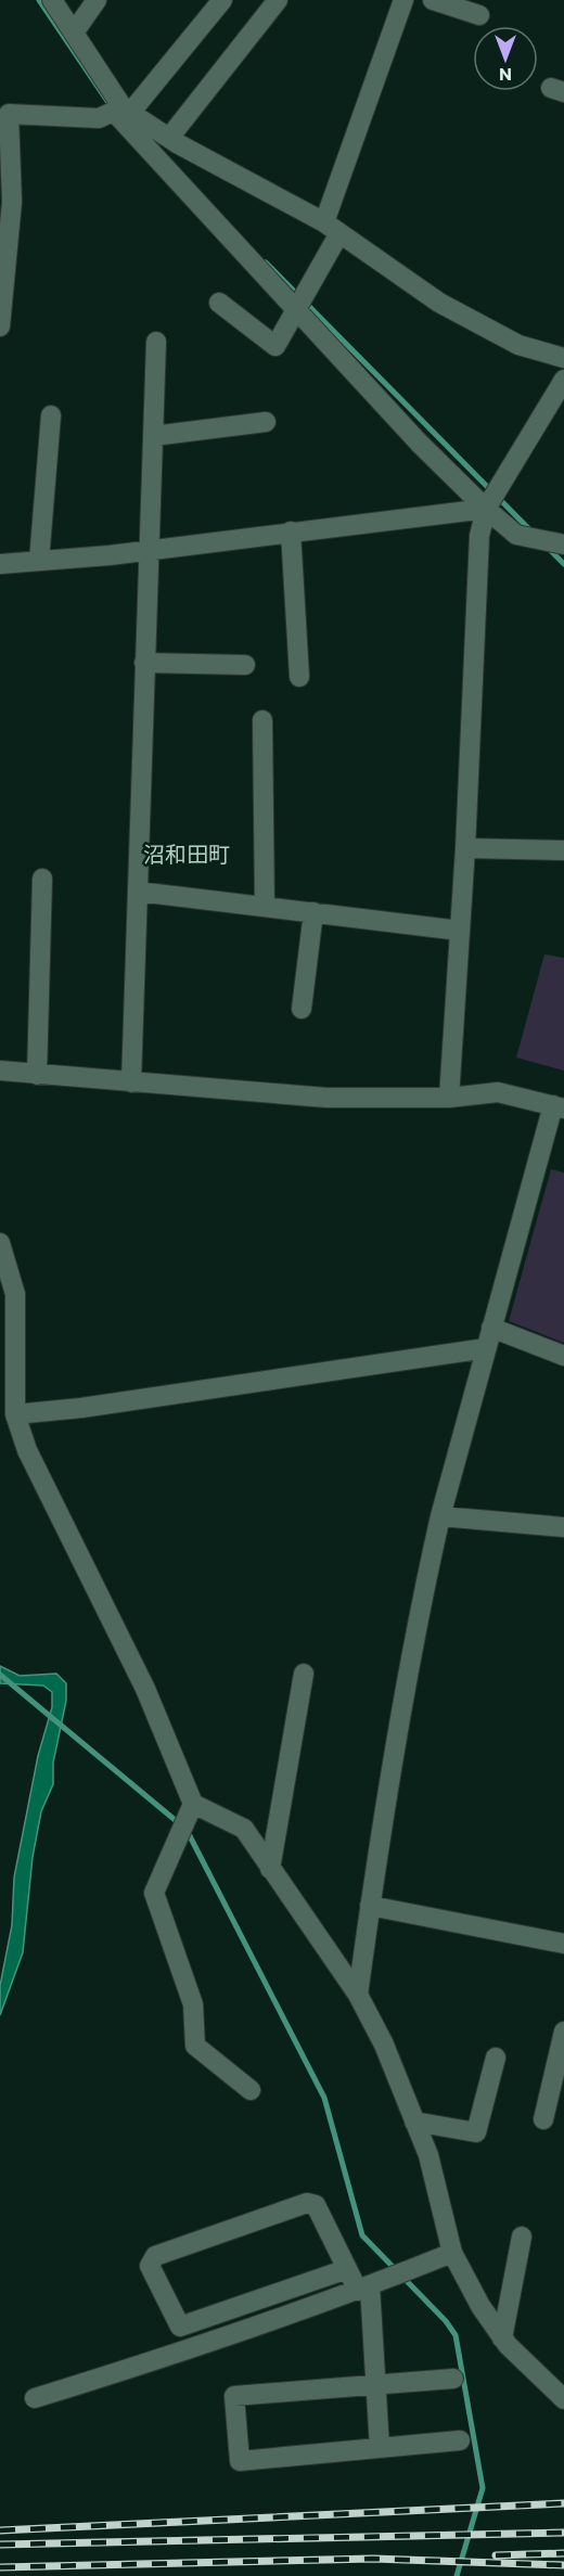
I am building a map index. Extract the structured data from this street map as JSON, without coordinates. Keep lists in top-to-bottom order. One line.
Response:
{"districts":["沼和田町"],"north":"bottom"}
